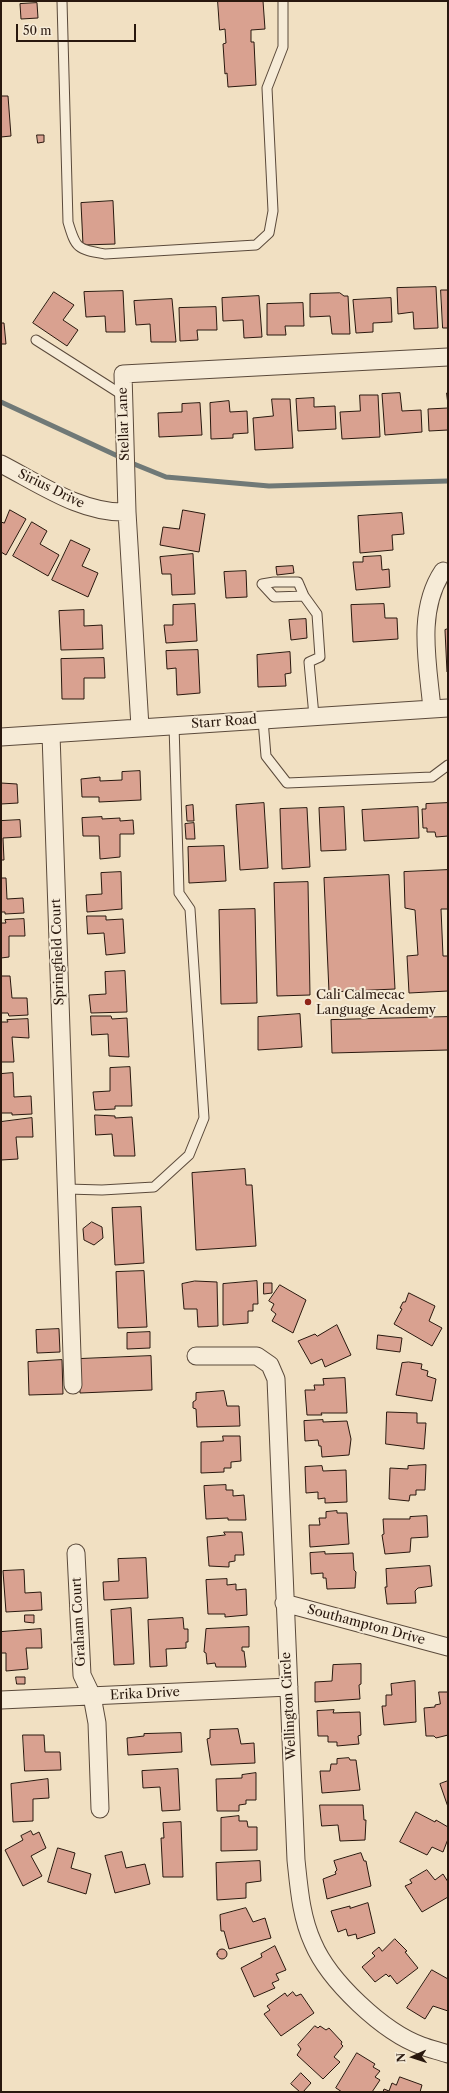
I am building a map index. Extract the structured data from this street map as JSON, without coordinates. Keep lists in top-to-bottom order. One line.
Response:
{"streets":{"street":["Stellar Lane","Sirius Drive","Starr Road","Springfield Court","Graham Court","Southampton Drive","Erika Drive","Wellington Circle"]},"crossings":[["Stellar Lane","Sirius Drive"],["Stellar Lane","Starr Road"],["Starr Road","Springfield Court"],["Graham Court","Erika Drive"],["Southampton Drive","Wellington Circle"],["Erika Drive","Wellington Circle"]],"places":["Cali Calmecac Language Academy"],"scale_bar":"50 m","north":"left"}
